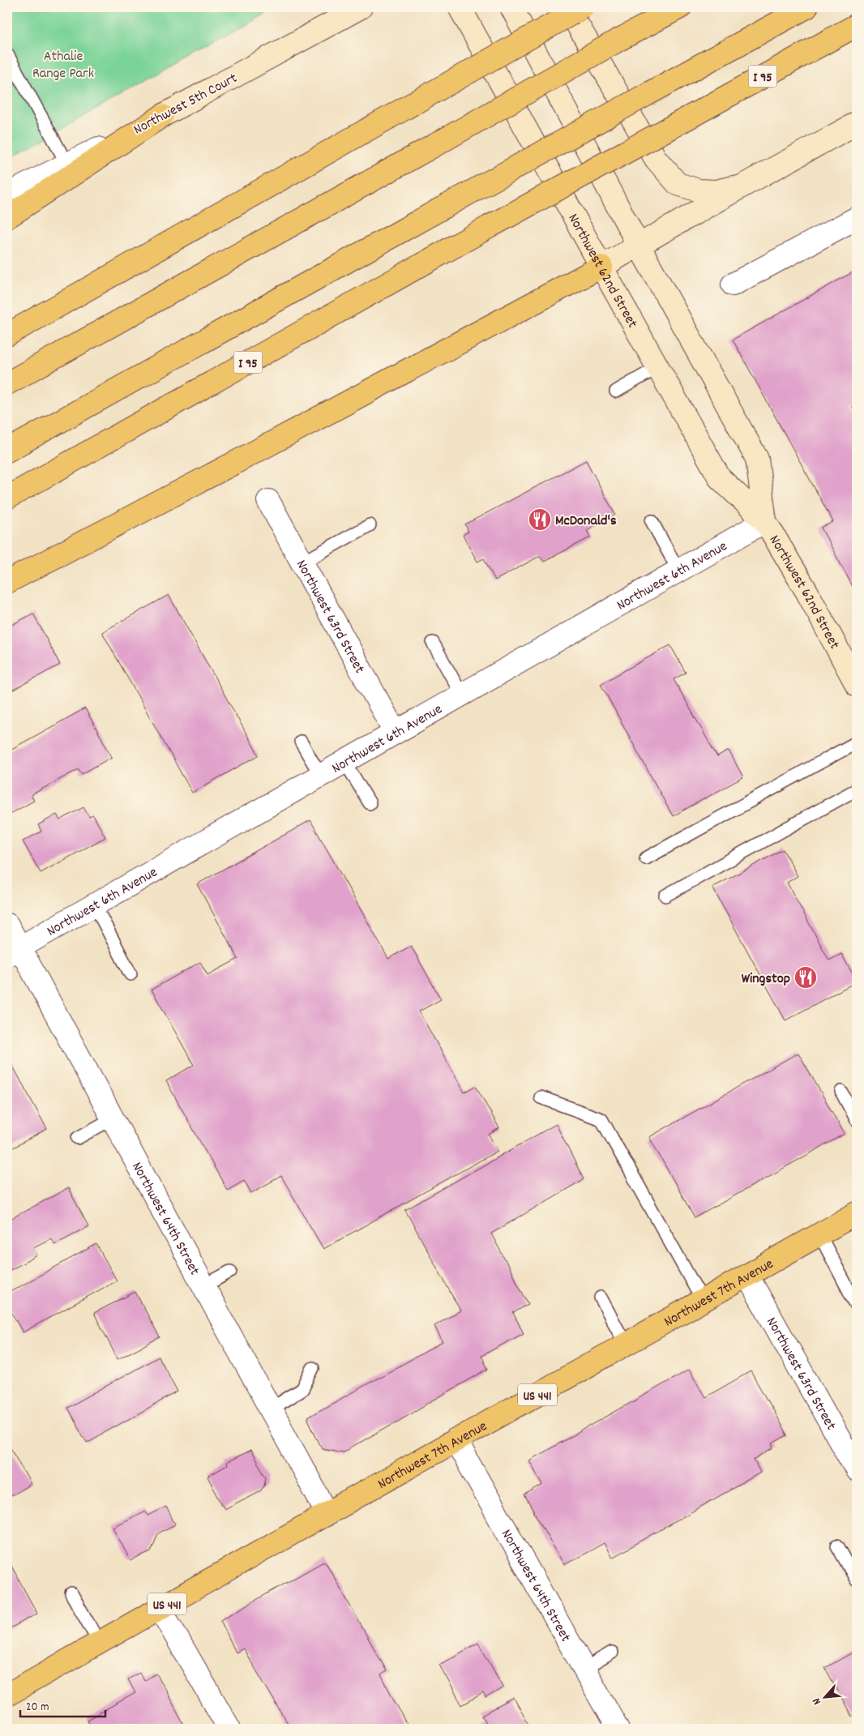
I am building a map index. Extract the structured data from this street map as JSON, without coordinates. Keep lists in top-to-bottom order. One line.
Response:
{"streets":{"main road":["I 95","Northwest 5th Court","Northwest 62nd Street","Northwest 7th Avenue","US 441"],"street":["Northwest 6th Avenue","Northwest 63rd Street","Northwest 64th Street"]},"crossings":[["Northwest 62nd Street","Northwest 6th Avenue"],["Northwest 6th Avenue","Northwest 63rd Street"],["Northwest 6th Avenue","Northwest 64th Street"],["Northwest 63rd Street","Northwest 7th Avenue"],["Northwest 64th Street","Northwest 7th Avenue"]],"parks":["Athalie Range Park"],"places":{"restaurant":["McDonald's","Wingstop"]},"scale_bar":"20 m","north":"bottom left"}
